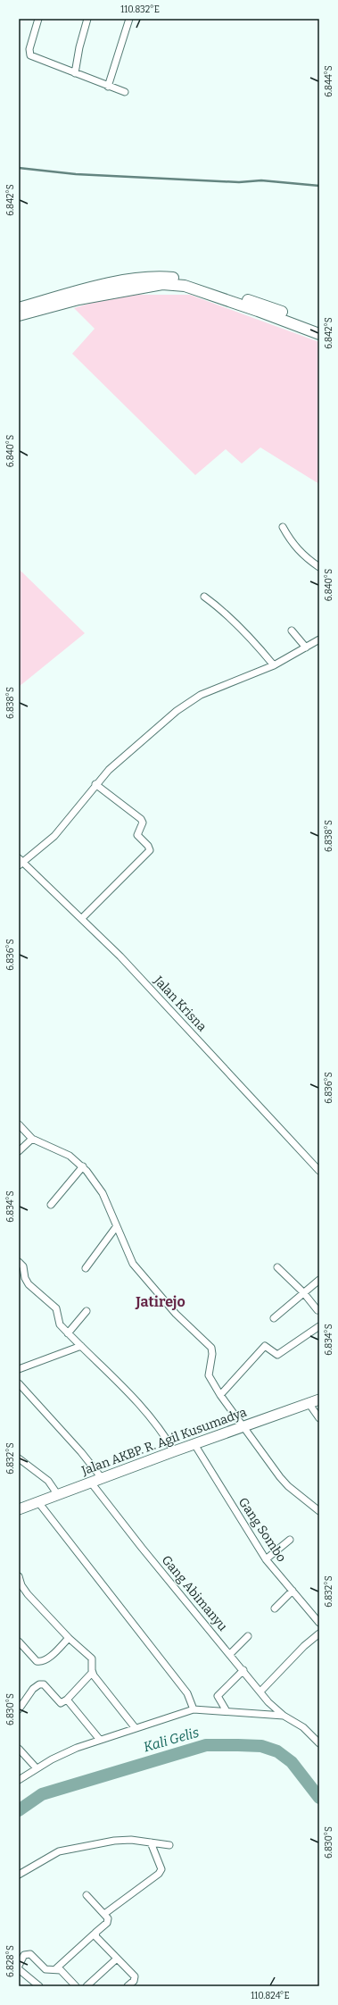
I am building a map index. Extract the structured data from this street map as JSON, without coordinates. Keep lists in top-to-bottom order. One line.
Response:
{"streets":{"main road":["Jalan AKBP. R. Agil Kusumadya"],"street":["Jalan Krisna","Gang Sombo","Gang Abimanyu"]},"crossings":[["Jalan AKBP. R. Agil Kusumadya","Gang Sombo"],["Jalan AKBP. R. Agil Kusumadya","Gang Abimanyu"]],"districts":["Jatirejo"],"water":["Kali Gelis"],"coordinates":["110.832°E","6.844°S","6.842°S","6.840°S","6.838°S","6.836°S","6.834°S","6.832°S","6.830°S","6.828°S","110.824°E"]}
